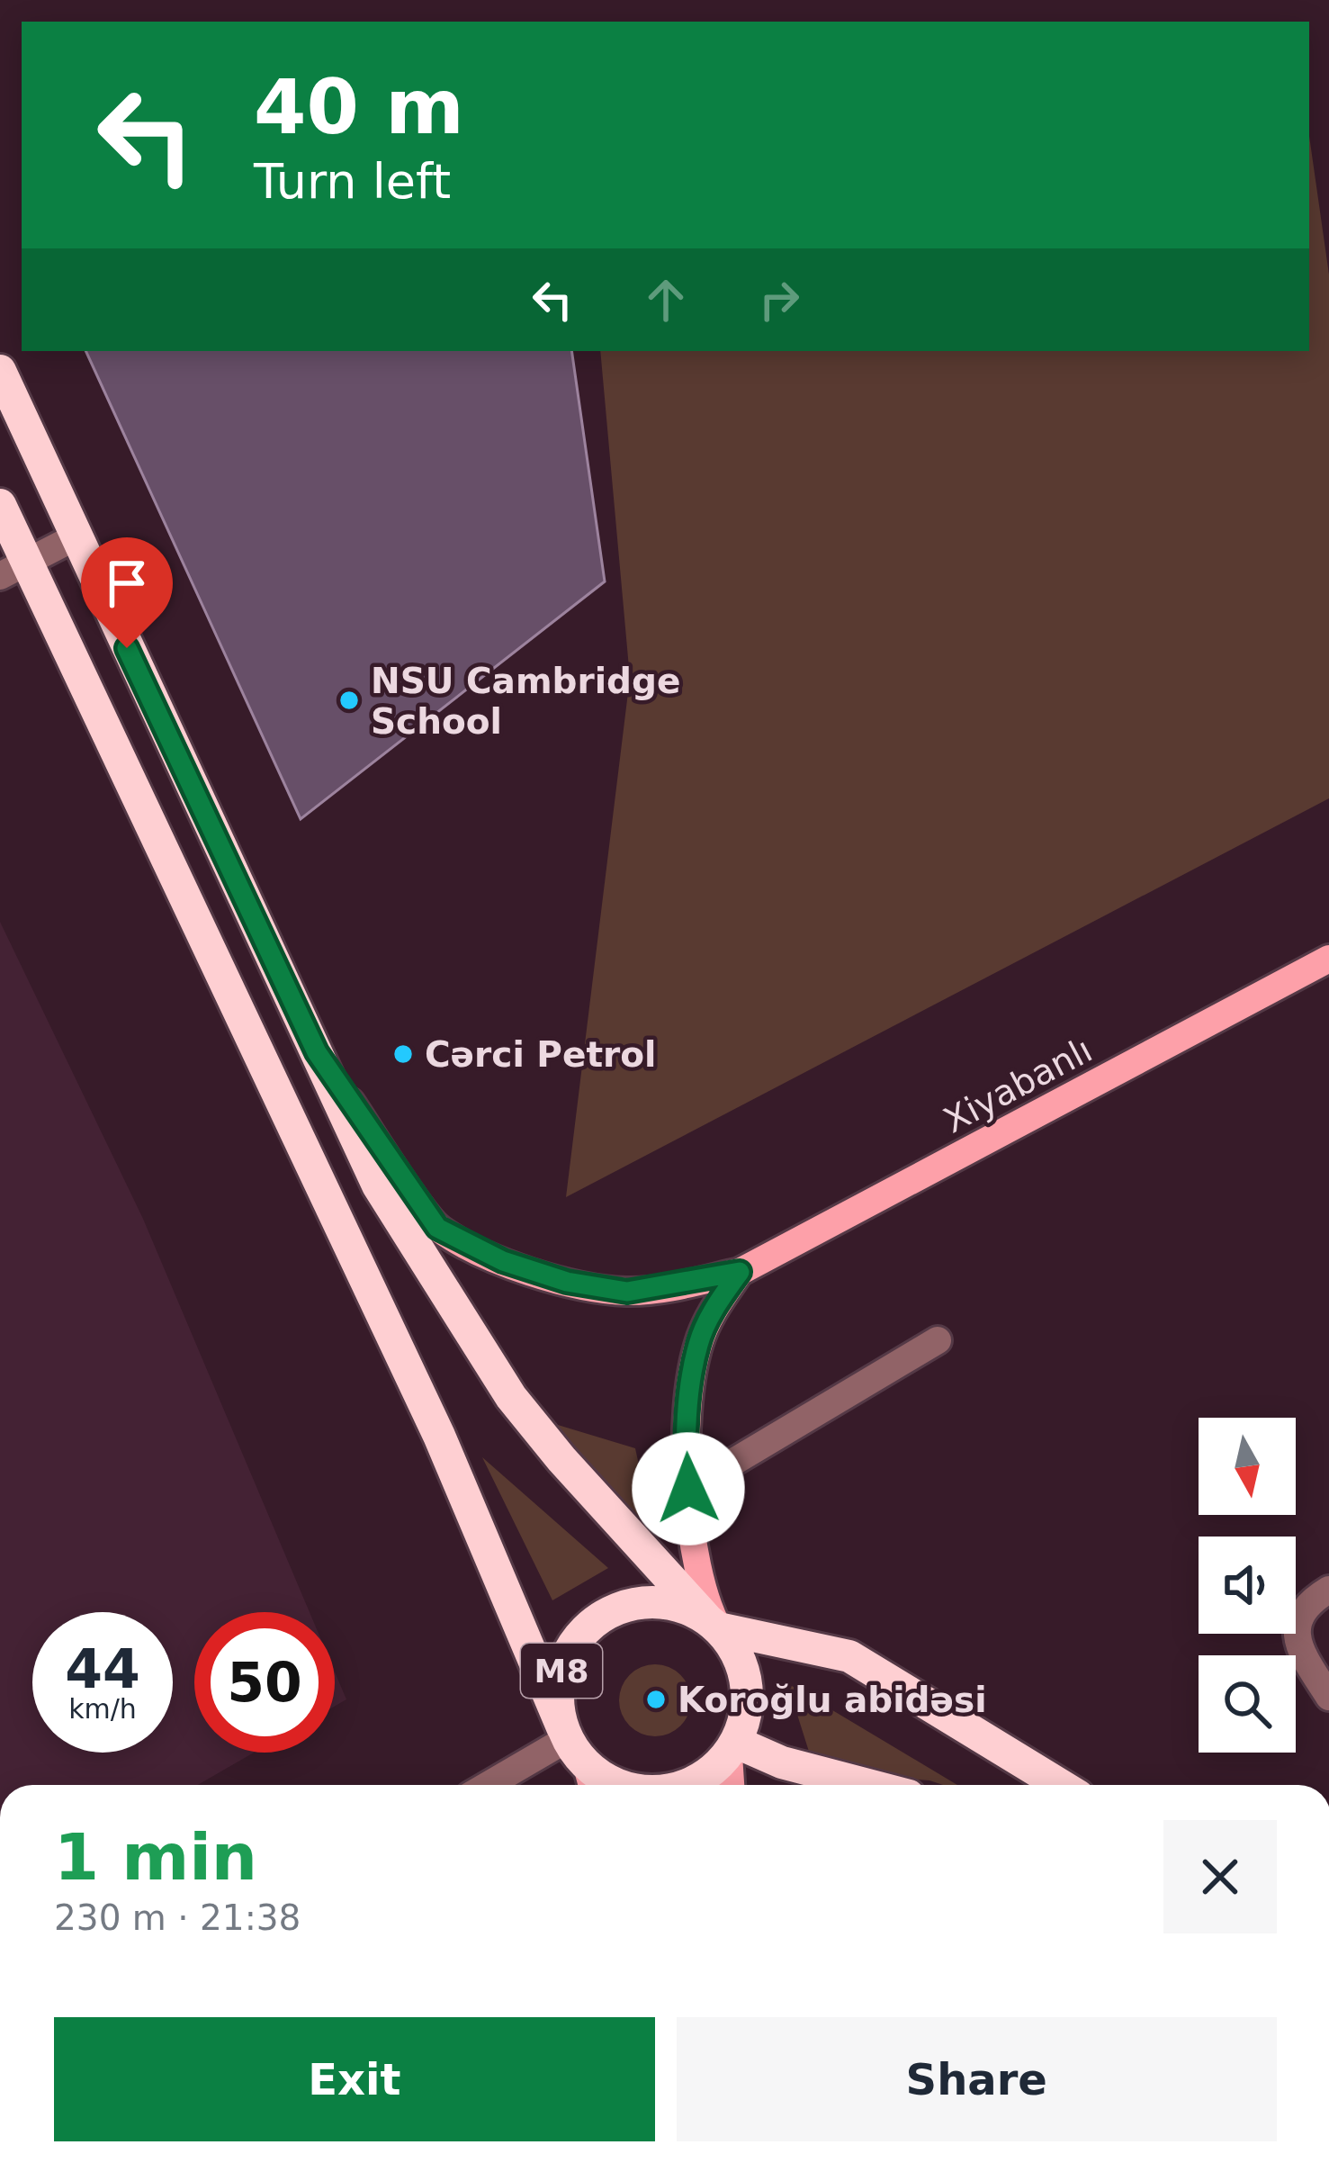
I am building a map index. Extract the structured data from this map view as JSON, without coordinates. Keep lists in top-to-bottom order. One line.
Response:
{"streets":{"highway":["M8"],"main road":["Xiyabanlı"]},"places":["NSU Cambridge School","Cərci Petrol","Koroğlu abidəsi"],"north":"bottom","page":{"turn":["40 m","Turn left"],"speed":"44 km/h","limit":"50","heading":["1 min","230 m · 21:38"],"buttons":["Exit","Share"]}}
